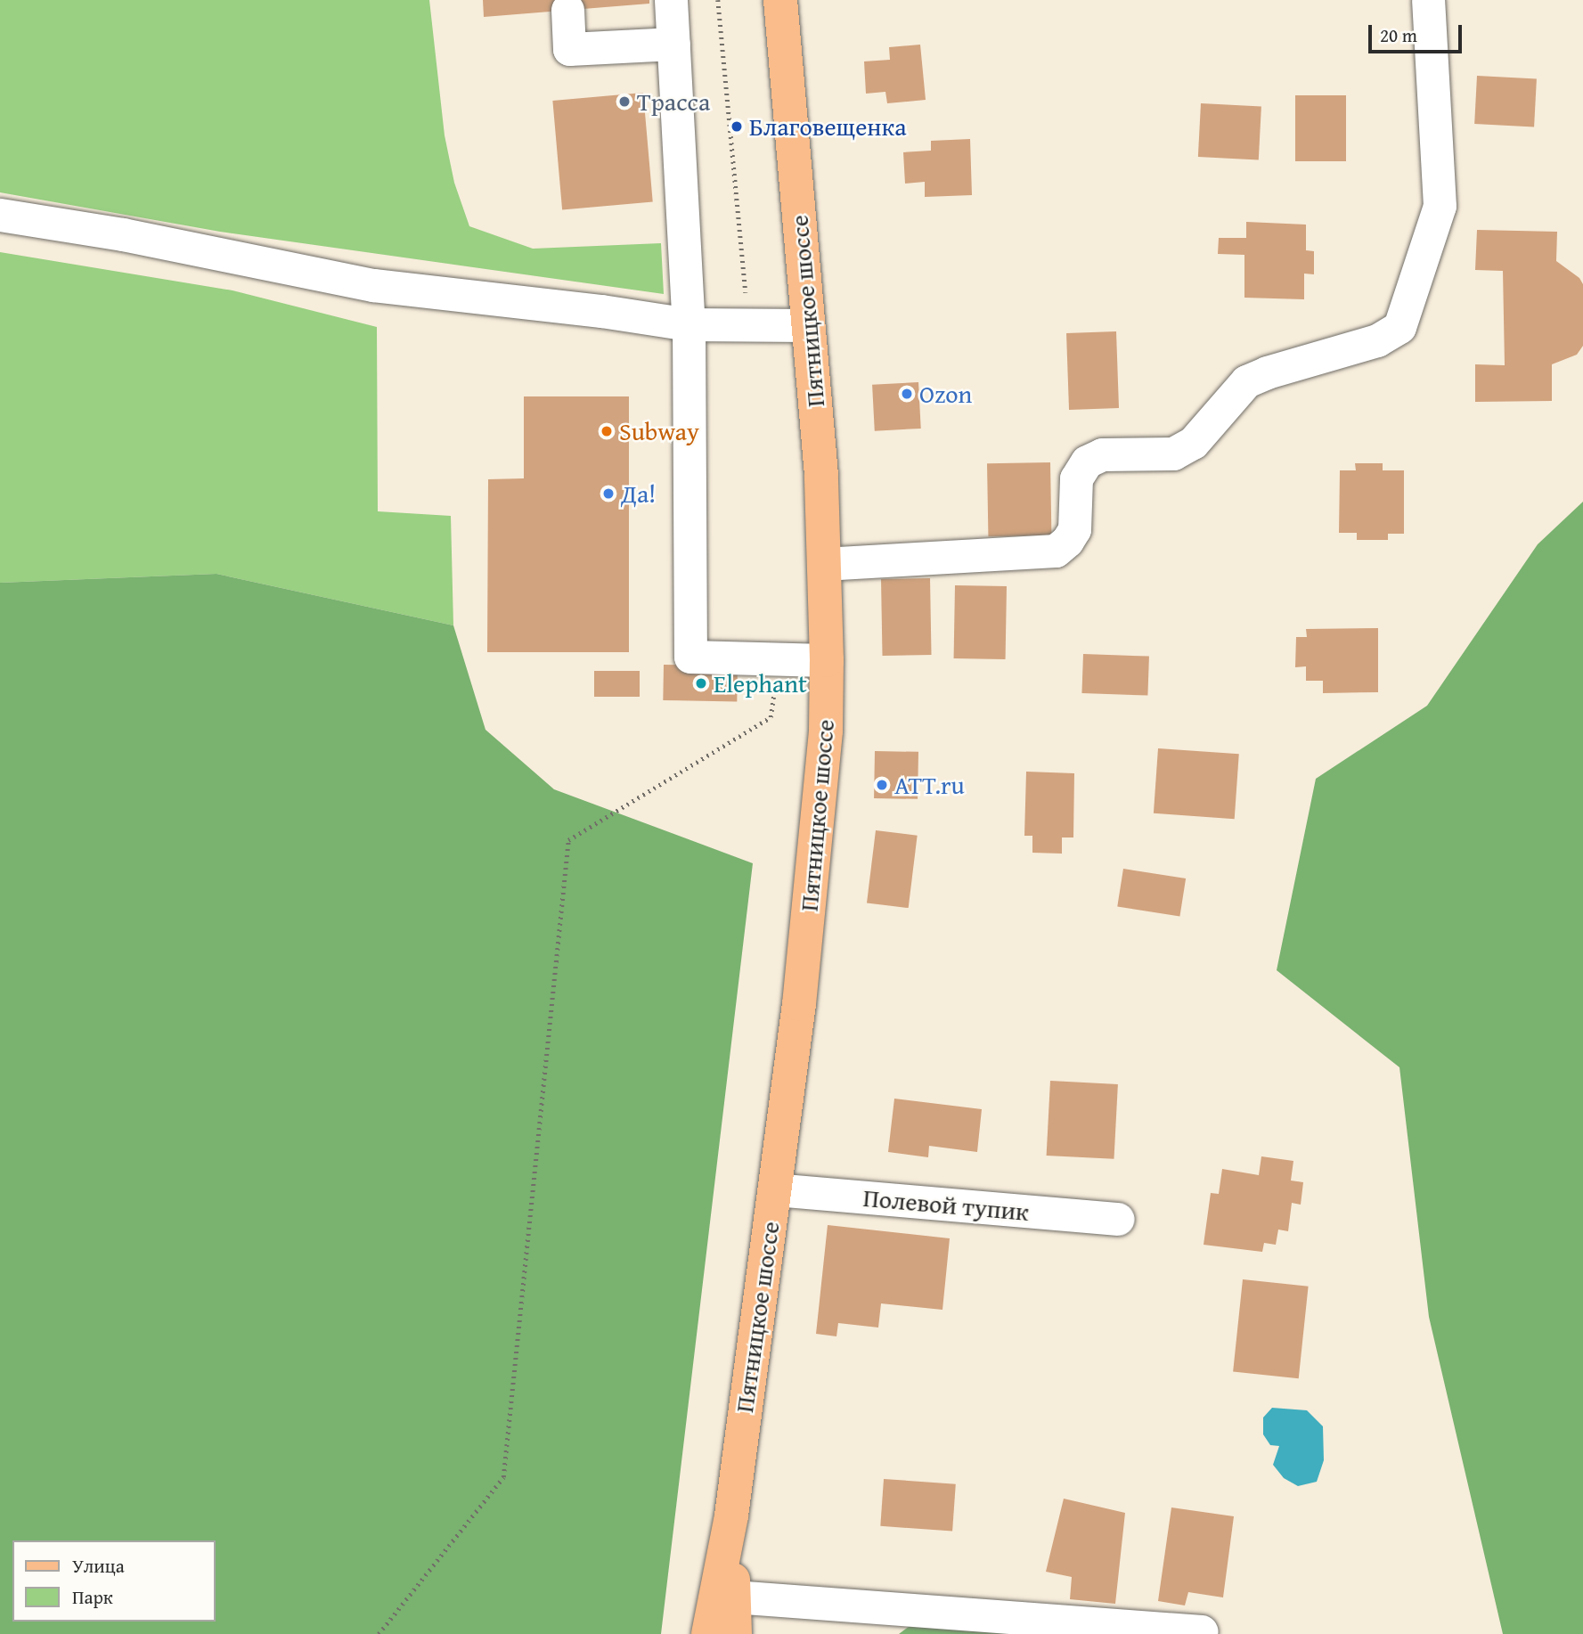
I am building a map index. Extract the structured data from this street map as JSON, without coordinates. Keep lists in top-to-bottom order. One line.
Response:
{"streets":{"main road":["Пятницкое шоссе"],"street":["Полевой тупик"]},"crossings":[["Пятницкое шоссе","Полевой тупик"]],"places":["Трасса","Благовещенка","Ozon","Subway","Да!","Elephant","ATT.ru"],"legend":["Улица","Парк"],"scale_bar":"20 m"}
